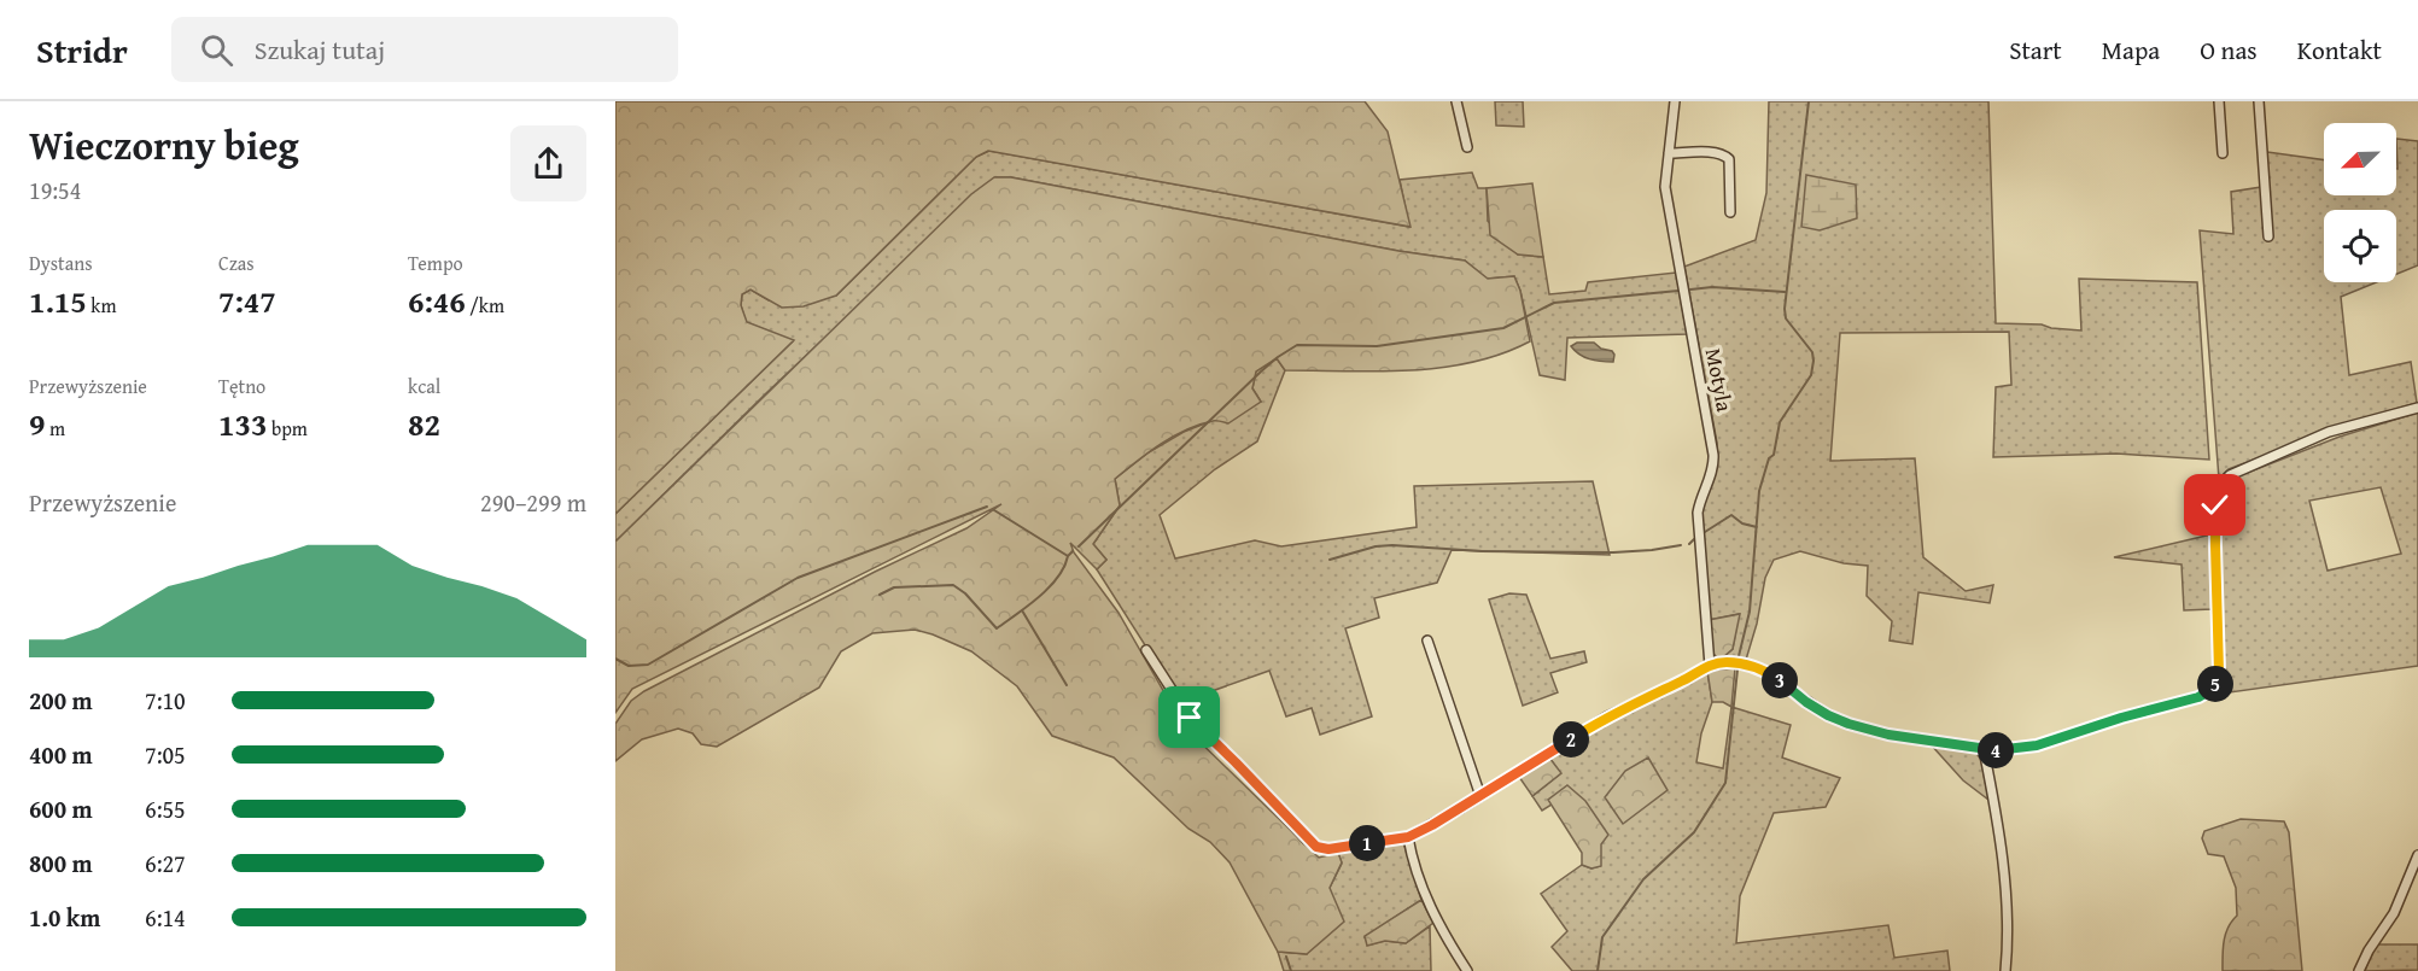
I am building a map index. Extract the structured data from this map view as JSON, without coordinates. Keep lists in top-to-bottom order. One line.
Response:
{"streets":{"street":["Motyla"]},"north":"bottom left","page":{"header":"Stridr","search":"Szukaj tutaj","nav":["Start","Mapa","O nas","Kontakt"],"heading":["Wieczorny bieg","19:54"],"stats":[["Dystans","1.15 km"],["Czas","7:47"],["Tempo","6:46 /km"],["Przewyższenie","9 m"],["Tętno","133 bpm"],["kcal","82"]],"chart":["Przewyższenie","290–299 m"],"pins":["3","5","2","4","1"],"list":[{"name":"200 m","note":"7:10"},{"name":"400 m","note":"7:05"},{"name":"600 m","note":"6:55"},{"name":"800 m","note":"6:27"},{"name":"1.0 km","note":"6:14"}]}}
